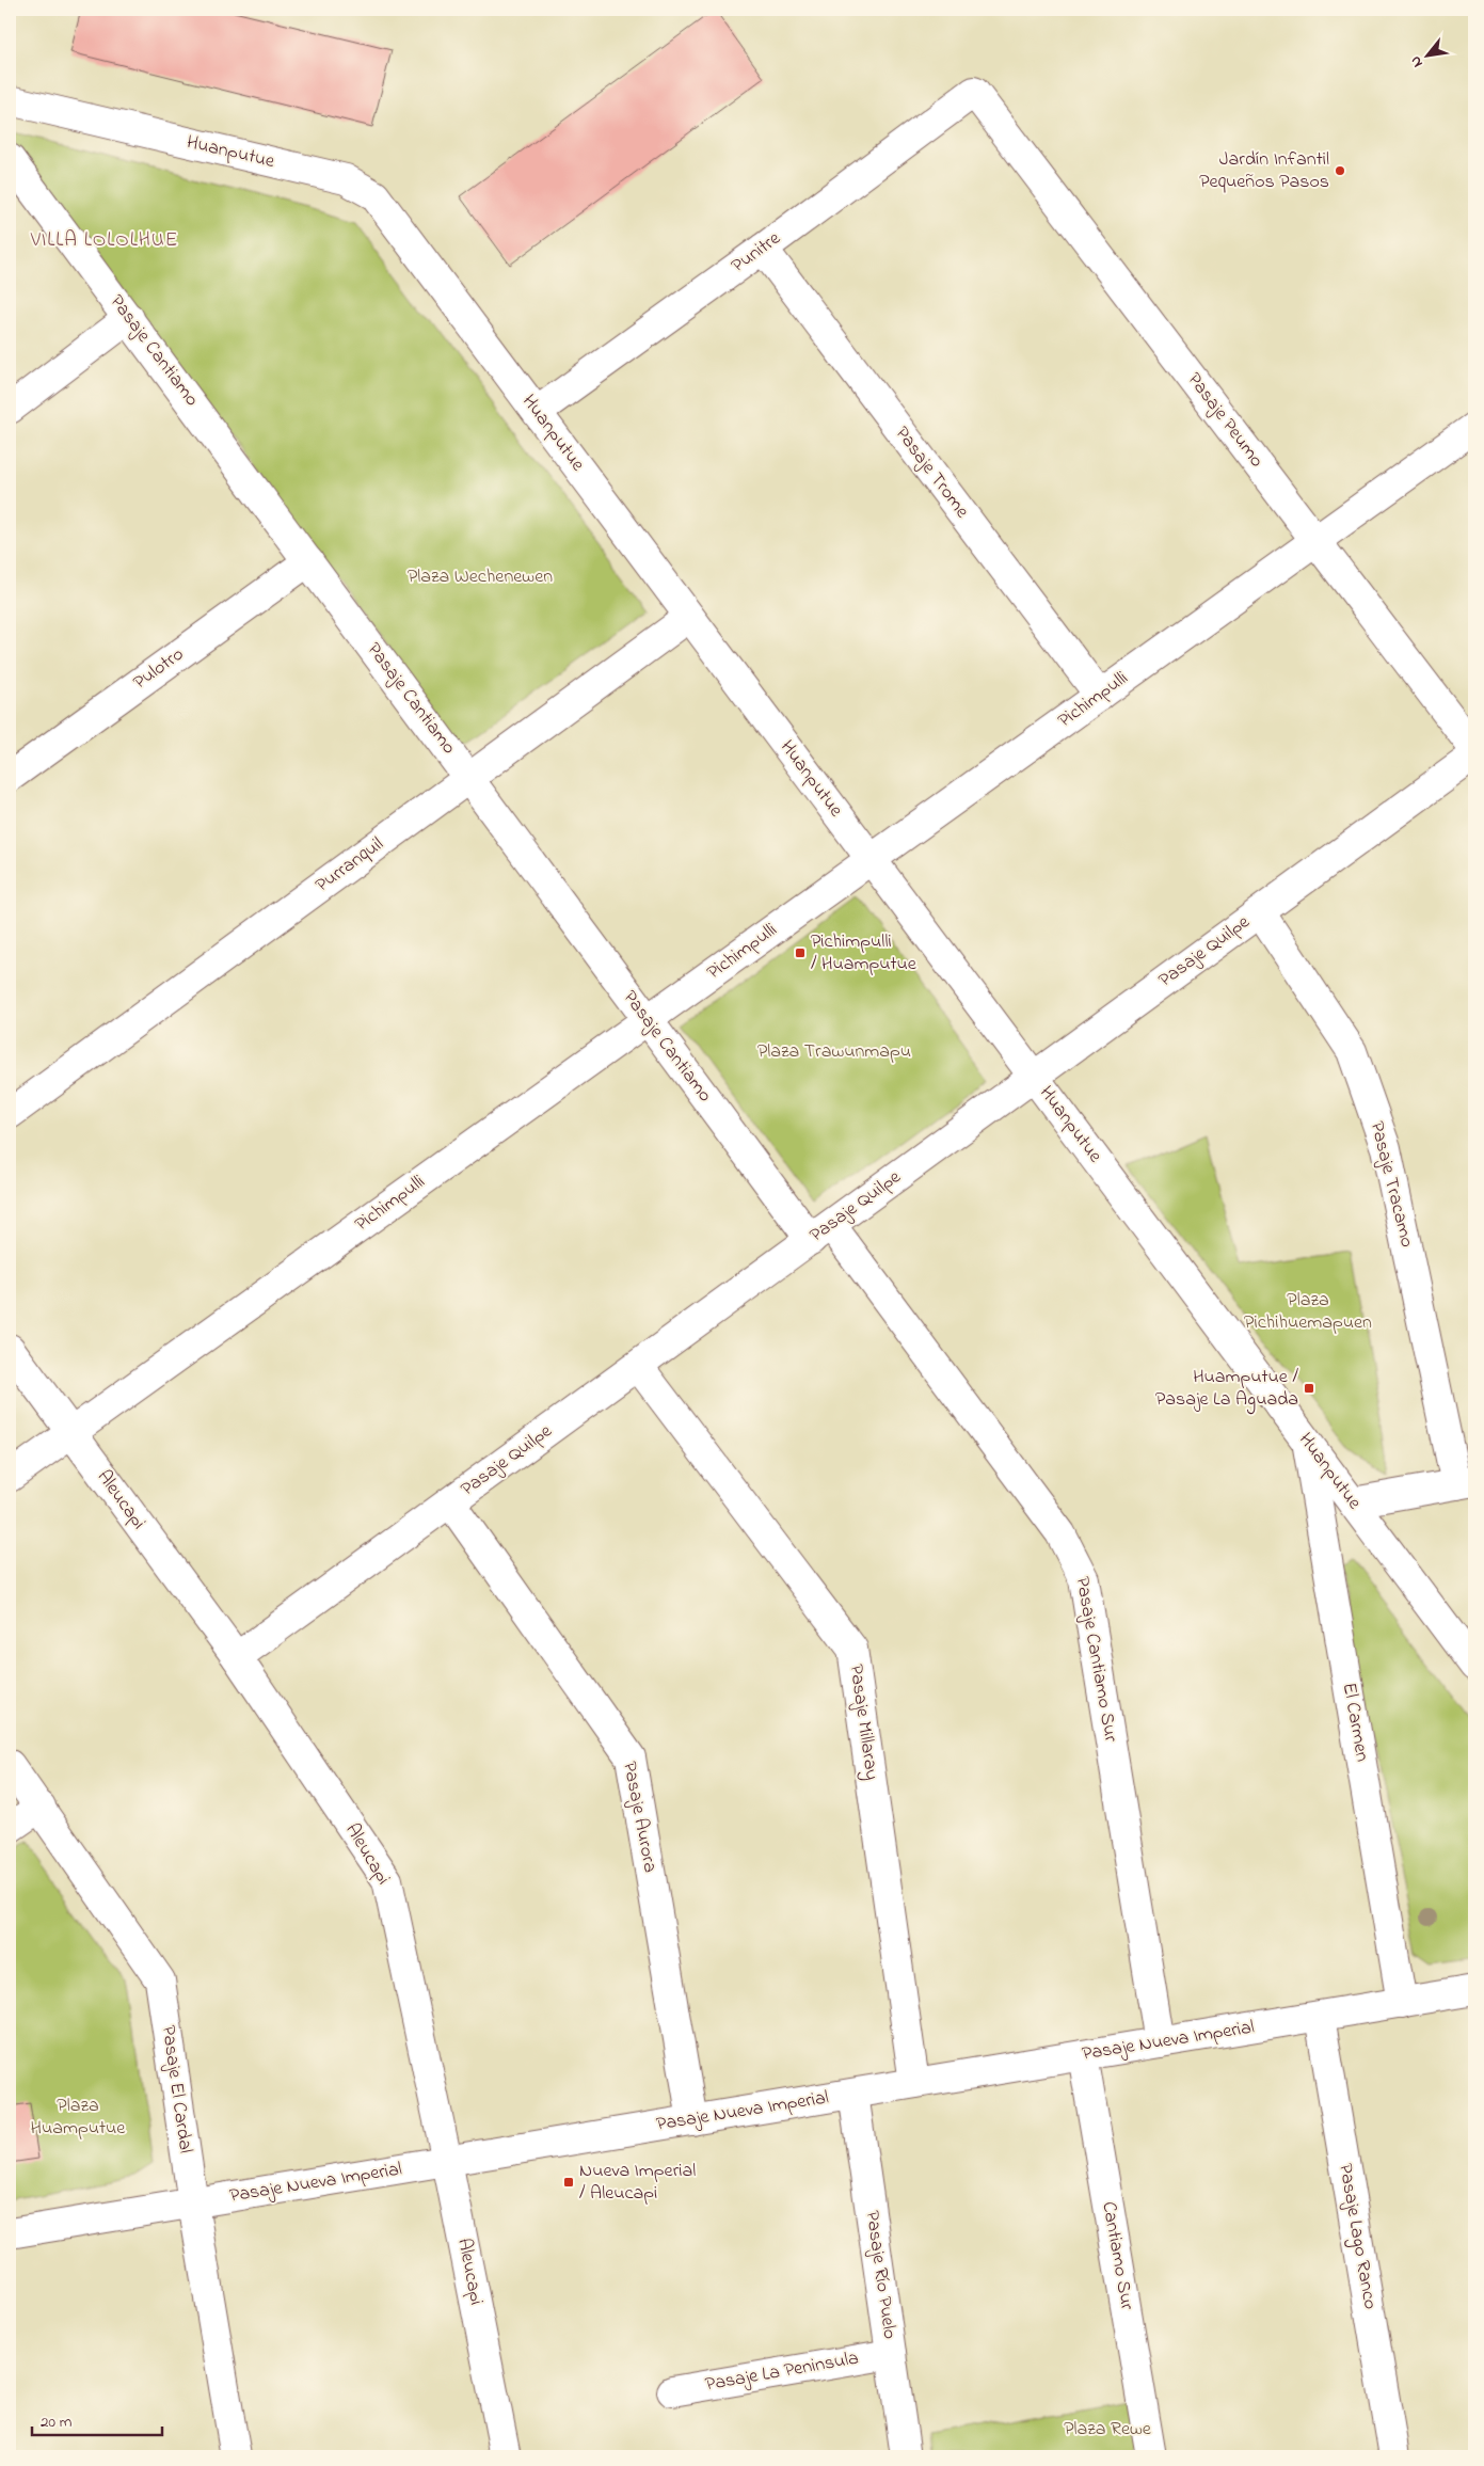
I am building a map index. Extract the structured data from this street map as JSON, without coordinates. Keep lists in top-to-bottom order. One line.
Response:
{"streets":{"street":["Huanputue","Punitre","Pasaje Cantiamo","Pasaje Peumo","Pasaje Trome","Pulotro","Pichimpulli","Purranquil","Pasaje Quilpe","Pasaje Tracamo","Aleucapi","Pasaje Cantiamo Sur","Pasaje Millaray","El Carmen","Pasaje Aurora","Pasaje Nueva Imperial","Pasaje El Cardal","Pasaje Lago Ranco","Cantiamo Sur","Pasaje Río Puelo","Pasaje La Peninsula"]},"crossings":[["Huanputue","Punitre"],["Huanputue","Pichimpulli"],["Huanputue","Purranquil"],["Huanputue","Pasaje Quilpe"],["Huanputue","El Carmen"],["Punitre","Pasaje Peumo"],["Punitre","Pasaje Trome"],["Pasaje Cantiamo","Pulotro"],["Pasaje Cantiamo","Pichimpulli"],["Pasaje Cantiamo","Purranquil"],["Pasaje Cantiamo","Pasaje Quilpe"],["Pasaje Cantiamo","Pasaje Cantiamo Sur"],["Pasaje Peumo","Pichimpulli"],["Pasaje Trome","Pichimpulli"],["Pichimpulli","Aleucapi"],["Pasaje Quilpe","Pasaje Tracamo"],["Pasaje Quilpe","Aleucapi"],["Pasaje Quilpe","Pasaje Cantiamo Sur"],["Pasaje Quilpe","Pasaje Millaray"],["Pasaje Quilpe","Pasaje Aurora"],["Aleucapi","Pasaje Nueva Imperial"],["Pasaje Cantiamo Sur","Pasaje Nueva Imperial"],["Pasaje Millaray","Pasaje Nueva Imperial"],["El Carmen","Pasaje Nueva Imperial"],["Pasaje Aurora","Pasaje Nueva Imperial"],["Pasaje Nueva Imperial","Pasaje El Cardal"],["Pasaje Nueva Imperial","Pasaje Lago Ranco"],["Pasaje Nueva Imperial","Cantiamo Sur"],["Pasaje Nueva Imperial","Pasaje Río Puelo"],["Pasaje Río Puelo","Pasaje La Peninsula"]],"districts":["VILLA LOLOLHUE"],"parks":["Plaza Wechenewen","Plaza Trawunmapu","Plaza Pichihuemapuen","Plaza Huamputue","Plaza Rewe"],"places":{"other":["Jardín Infantil Pequeños Pasos"],"transit":["Pichimpulli / Huamputue","Huamputue / Pasaje La Aguada","Nueva Imperial / Aleucapi"]},"scale_bar":"20 m","north":"bottom left"}
